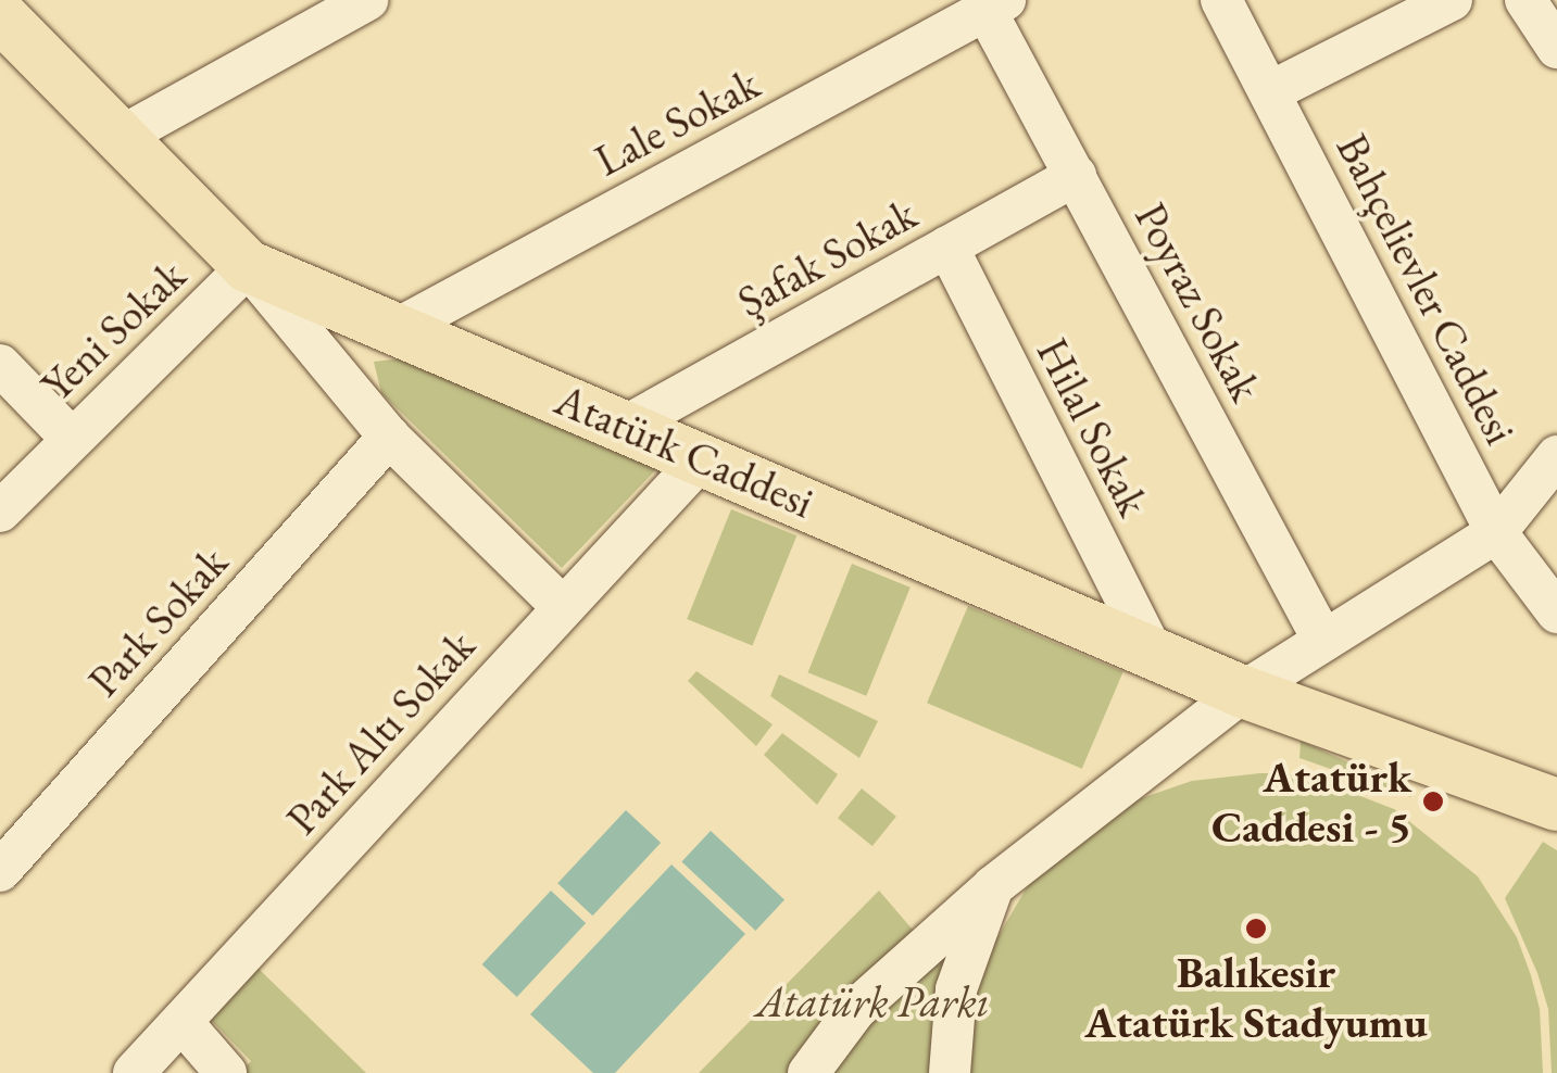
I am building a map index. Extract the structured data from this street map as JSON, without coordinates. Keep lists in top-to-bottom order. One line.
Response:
{"streets":{"main road":["Atatürk Caddesi"],"street":["Lale Sokak","Şafak Sokak","Bahçelievler Caddesi","Poyraz Sokak","Yeni Sokak","Hilal Sokak","Park Sokak","Park Altı Sokak"]},"crossings":[["Lale Sokak","Poyraz Sokak"],["Lale Sokak","Atatürk Caddesi"],["Şafak Sokak","Poyraz Sokak"],["Şafak Sokak","Hilal Sokak"],["Şafak Sokak","Atatürk Caddesi"],["Yeni Sokak","Atatürk Caddesi"],["Hilal Sokak","Atatürk Caddesi"],["Atatürk Caddesi","Park Altı Sokak"]],"parks":["Atatürk Parkı"],"places":["Atatürk Caddesi - 5","Balıkesir Atatürk Stadyumu"]}
